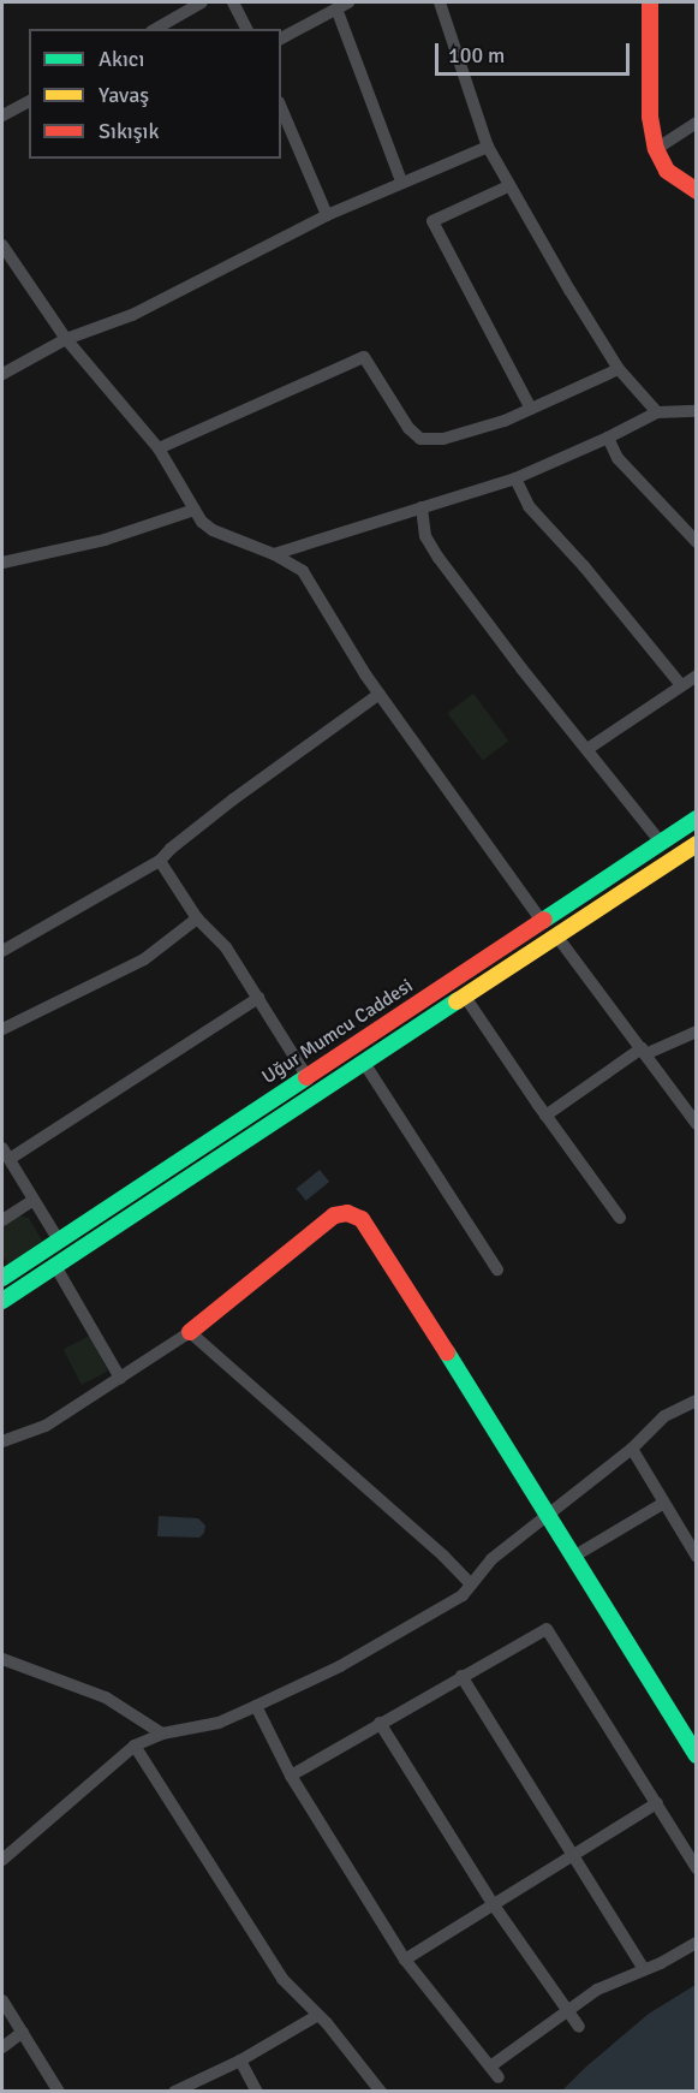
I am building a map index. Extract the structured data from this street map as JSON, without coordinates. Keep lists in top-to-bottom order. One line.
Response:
{"streets":{"street":["Uğur Mumcu Caddesi"]},"legend":["Akıcı","Yavaş","Sıkışık"],"scale_bar":"100 m"}
